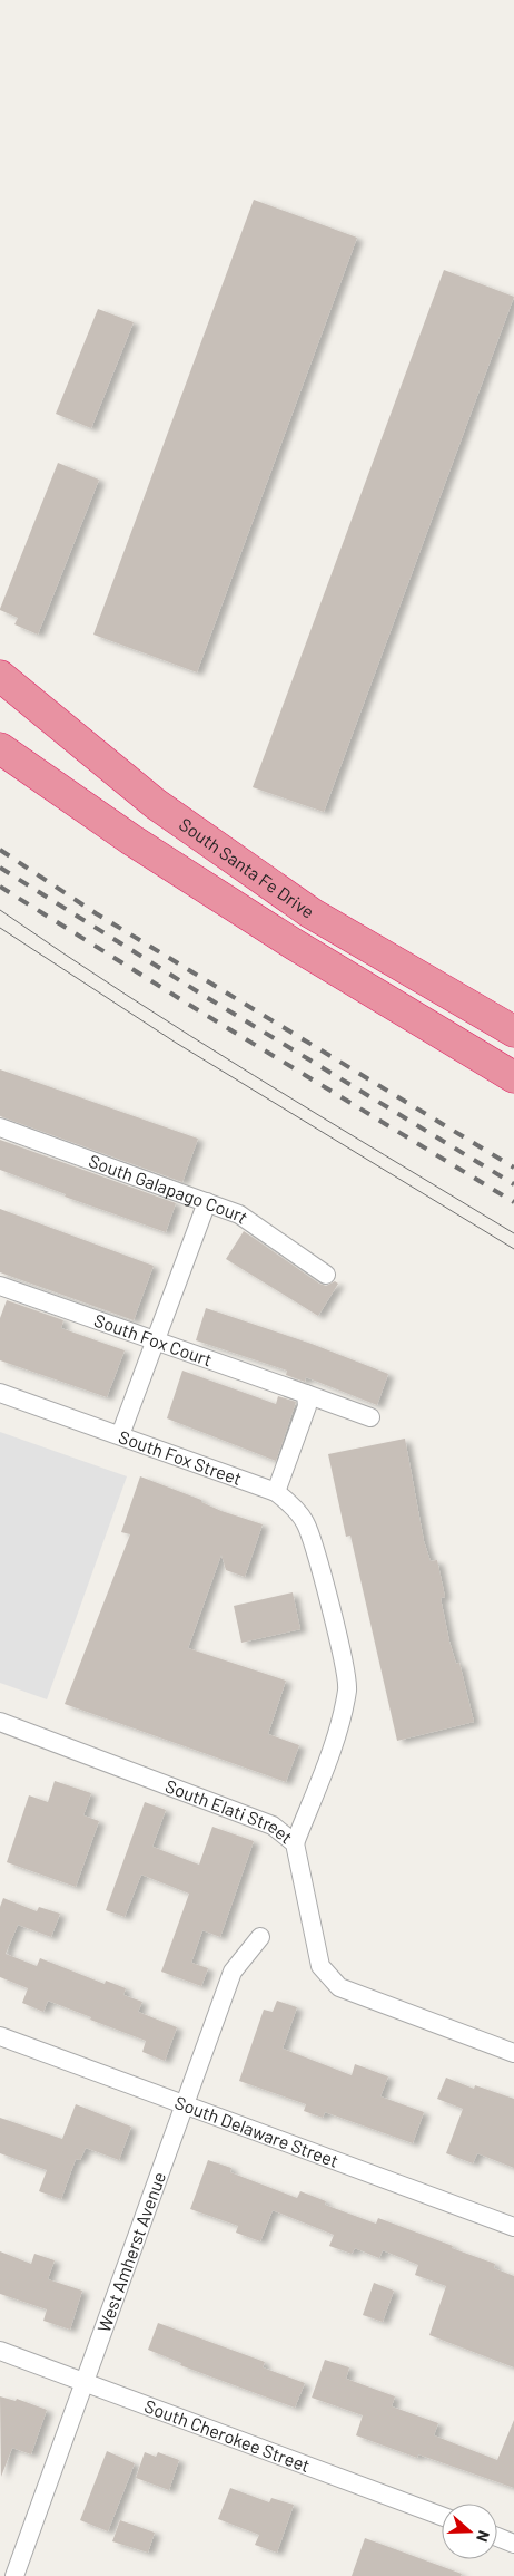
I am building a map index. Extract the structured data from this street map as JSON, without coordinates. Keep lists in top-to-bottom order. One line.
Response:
{"streets":{"highway":["South Santa Fe Drive"],"street":["South Galapago Court","South Fox Court","South Fox Street","South Elati Street","South Delaware Street","West Amherst Avenue","South Cherokee Street"]},"crossings":[["South Fox Street","South Elati Street"],["South Delaware Street","West Amherst Avenue"],["West Amherst Avenue","South Cherokee Street"]],"north":"right"}
